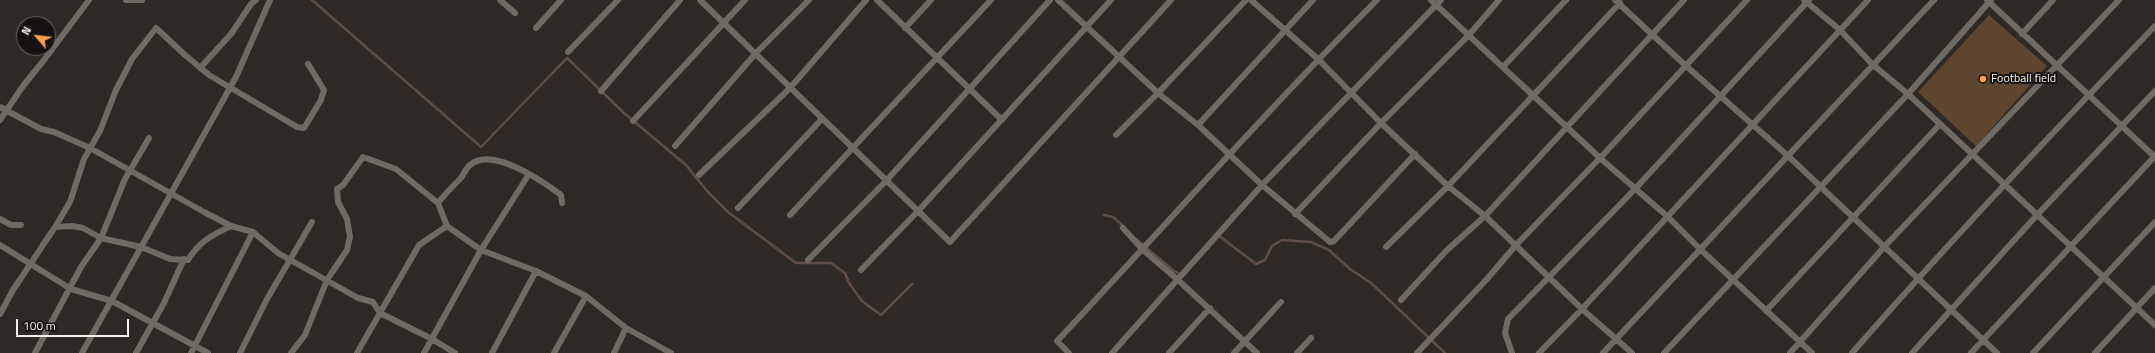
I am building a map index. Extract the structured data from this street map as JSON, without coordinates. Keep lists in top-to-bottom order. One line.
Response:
{"places":["Football field"],"scale_bar":"100 m","north":"top left"}
